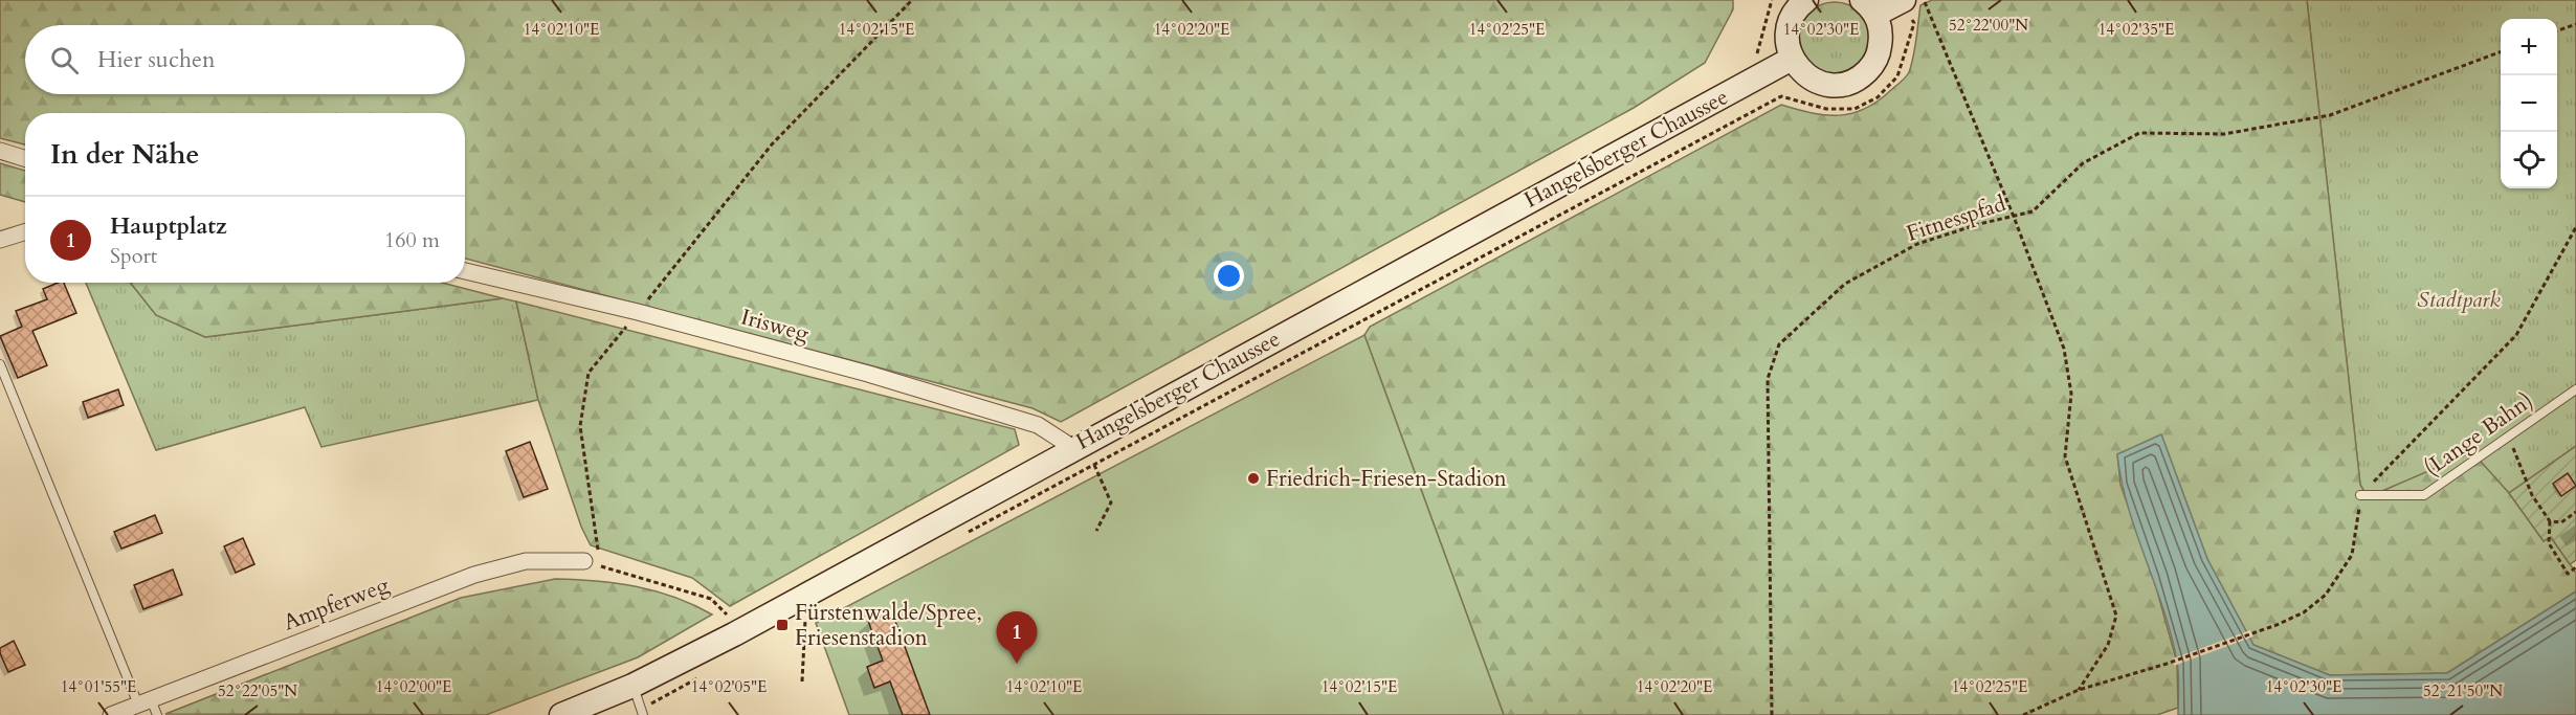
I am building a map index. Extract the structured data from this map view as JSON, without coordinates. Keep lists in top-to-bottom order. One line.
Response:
{"streets":{"main road":["Hangelsberger Chaussee"],"street":["Irisweg","Ampferweg"],"lane":["(Lange Bahn)"],"path":["Fitnesspfad"]},"crossings":[["Hangelsberger Chaussee","Irisweg"]],"parks":["Stadtpark"],"places":{"other":["Friedrich-Friesen-Stadion"],"transit":["Fürstenwalde/Spree, Friesenstadion"]},"page":{"map_buttons":["+","−"],"search":"Hier suchen","heading":"In der Nähe","list":[{"mark":"1","name":"Hauptplatz","note":"Sport","value":"160 m"}],"pins":"1"},"coordinates":["52°22'00\"N","14°02'15\"E","14°02'20\"E","14°02'10\"E","14°02'25\"E","14°02'30\"E","14°02'35\"E","14°01'55\"E","14°02'00\"E","14°02'05\"E","52°22'05\"N","52°21'50\"N"]}
